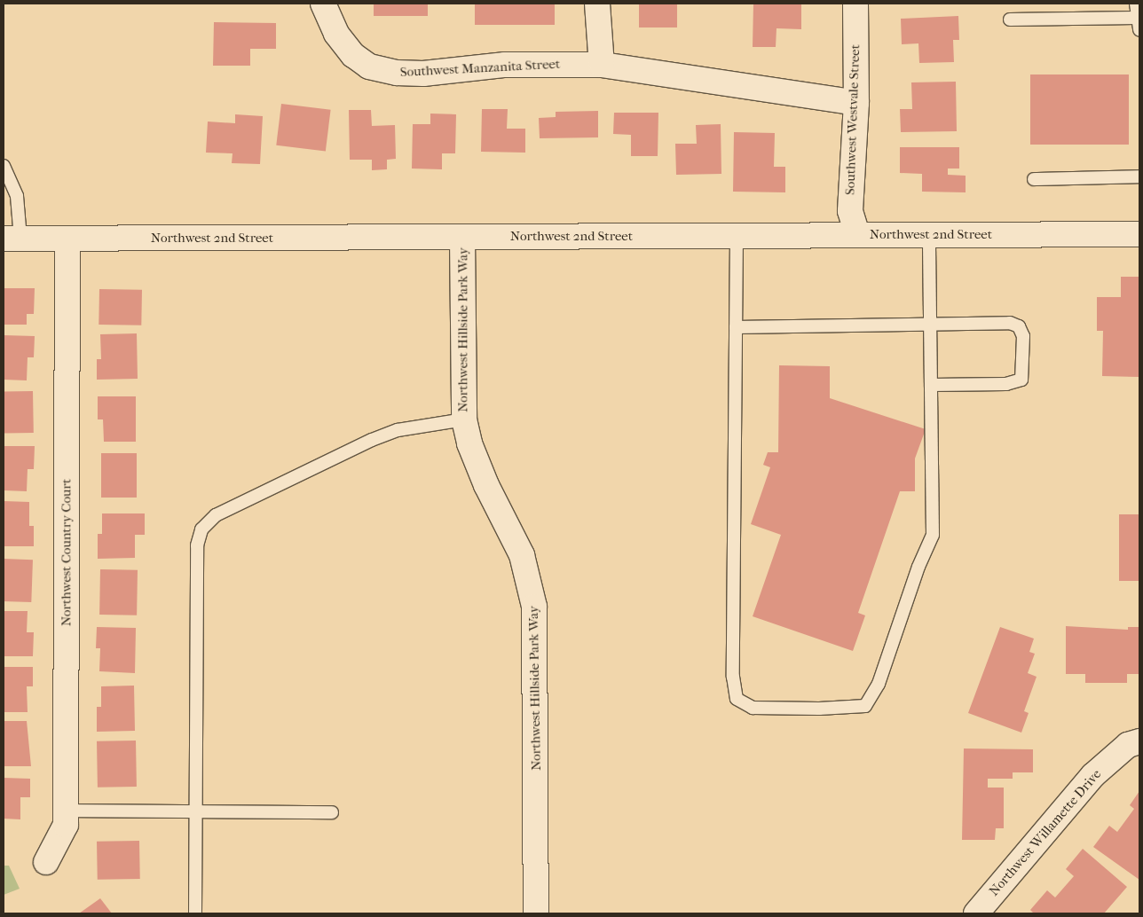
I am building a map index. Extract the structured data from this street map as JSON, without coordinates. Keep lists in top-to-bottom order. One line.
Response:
{"streets":{"street":["Southwest Manzanita Street","Southwest Westvale Street","Northwest 2nd Street","Northwest Hillside Park Way","Northwest Country Court","Northwest Willamette Drive"]},"crossings":[["Southwest Manzanita Street","Southwest Westvale Street"],["Southwest Westvale Street","Northwest 2nd Street"],["Northwest 2nd Street","Northwest Hillside Park Way"],["Northwest 2nd Street","Northwest Country Court"]]}
